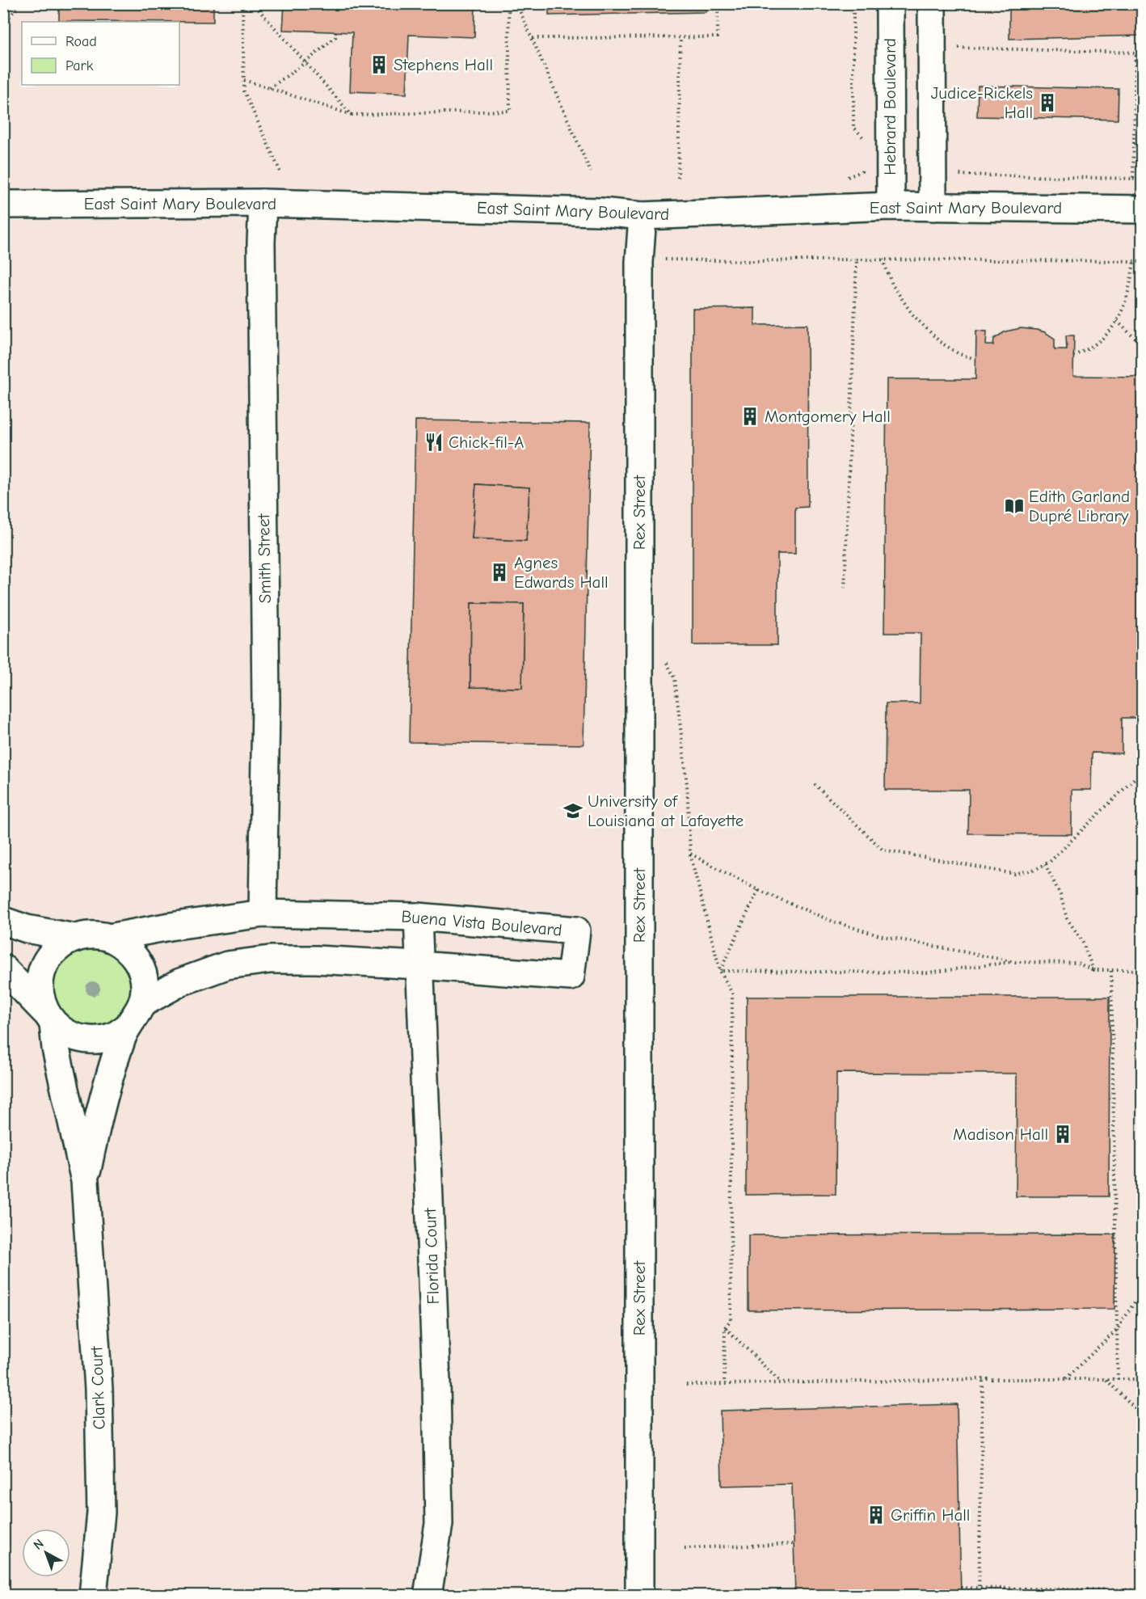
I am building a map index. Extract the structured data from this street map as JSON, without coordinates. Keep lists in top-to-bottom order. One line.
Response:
{"streets":{"street":["Hebrard Boulevard","East Saint Mary Boulevard","Rex Street","Smith Street","Buena Vista Boulevard","Florida Court","Clark Court"]},"crossings":[["Hebrard Boulevard","East Saint Mary Boulevard"],["East Saint Mary Boulevard","Rex Street"],["East Saint Mary Boulevard","Smith Street"],["Smith Street","Buena Vista Boulevard"],["Buena Vista Boulevard","Florida Court"],["Buena Vista Boulevard","Clark Court"]],"places":{"building":["Stephens Hall","Judice-Rickels Hall","Montgomery Hall","Agnes Edwards Hall","Madison Hall","Griffin Hall"],"restaurant":["Chick-fil-A"],"library":["Edith Garland Dupré Library"],"school or university":["University of Louisiana at Lafayette"]},"legend":["Road","Park"],"north":"top left"}
